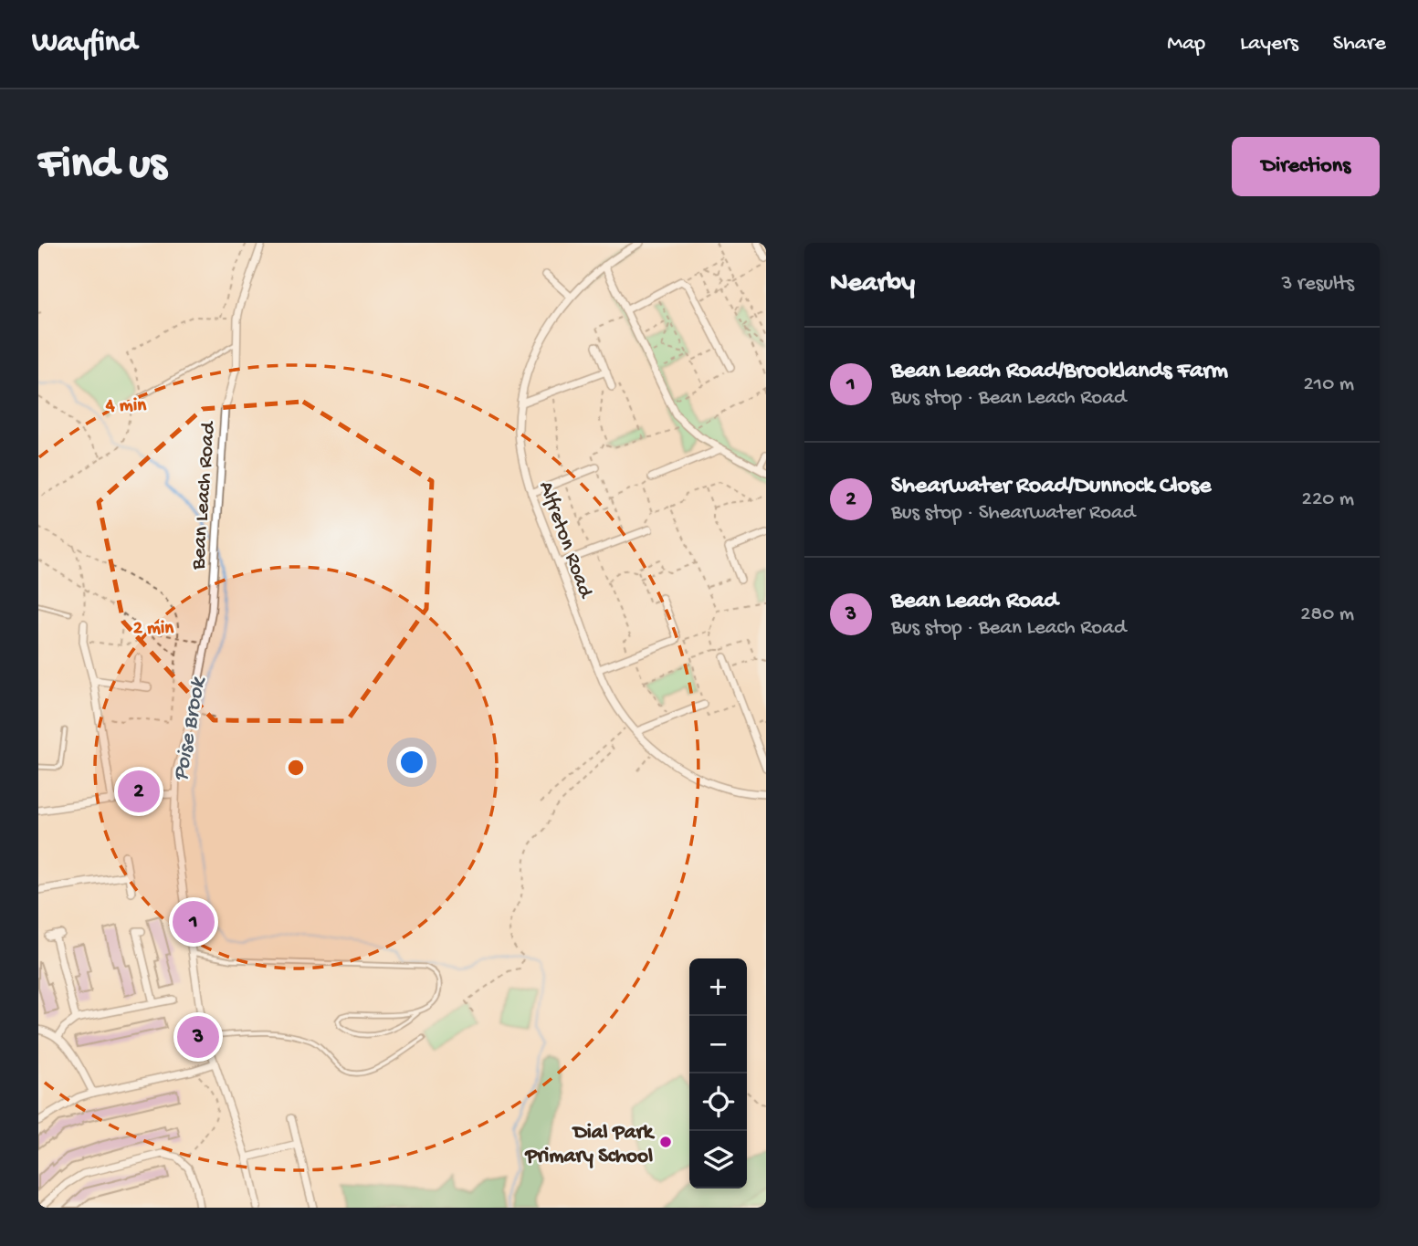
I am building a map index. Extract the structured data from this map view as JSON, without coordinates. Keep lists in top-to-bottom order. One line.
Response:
{"streets":{"street":["Bean Leach Road","Alfreton Road"]},"water":["Poise Brook"],"places":["Dial Park Primary School"],"page":{"header":"Wayfind","nav":["Map","Layers","Share"],"buttons":"Directions","title":"Find us","heading":["Nearby","3 results"],"list":[{"mark":"1","name":"Bean Leach Road/Brooklands Farm","note":"Bus stop · Bean Leach Road","value":"210 m"},{"mark":"2","name":"Shearwater Road/Dunnock Close","note":"Bus stop · Shearwater Road","value":"220 m"},{"mark":"3","name":"Bean Leach Road","note":"Bus stop · Bean Leach Road","value":"280 m"}],"pins":["2","1","3"],"map_buttons":["+","−"]},"rings":["4 min","2 min"]}
